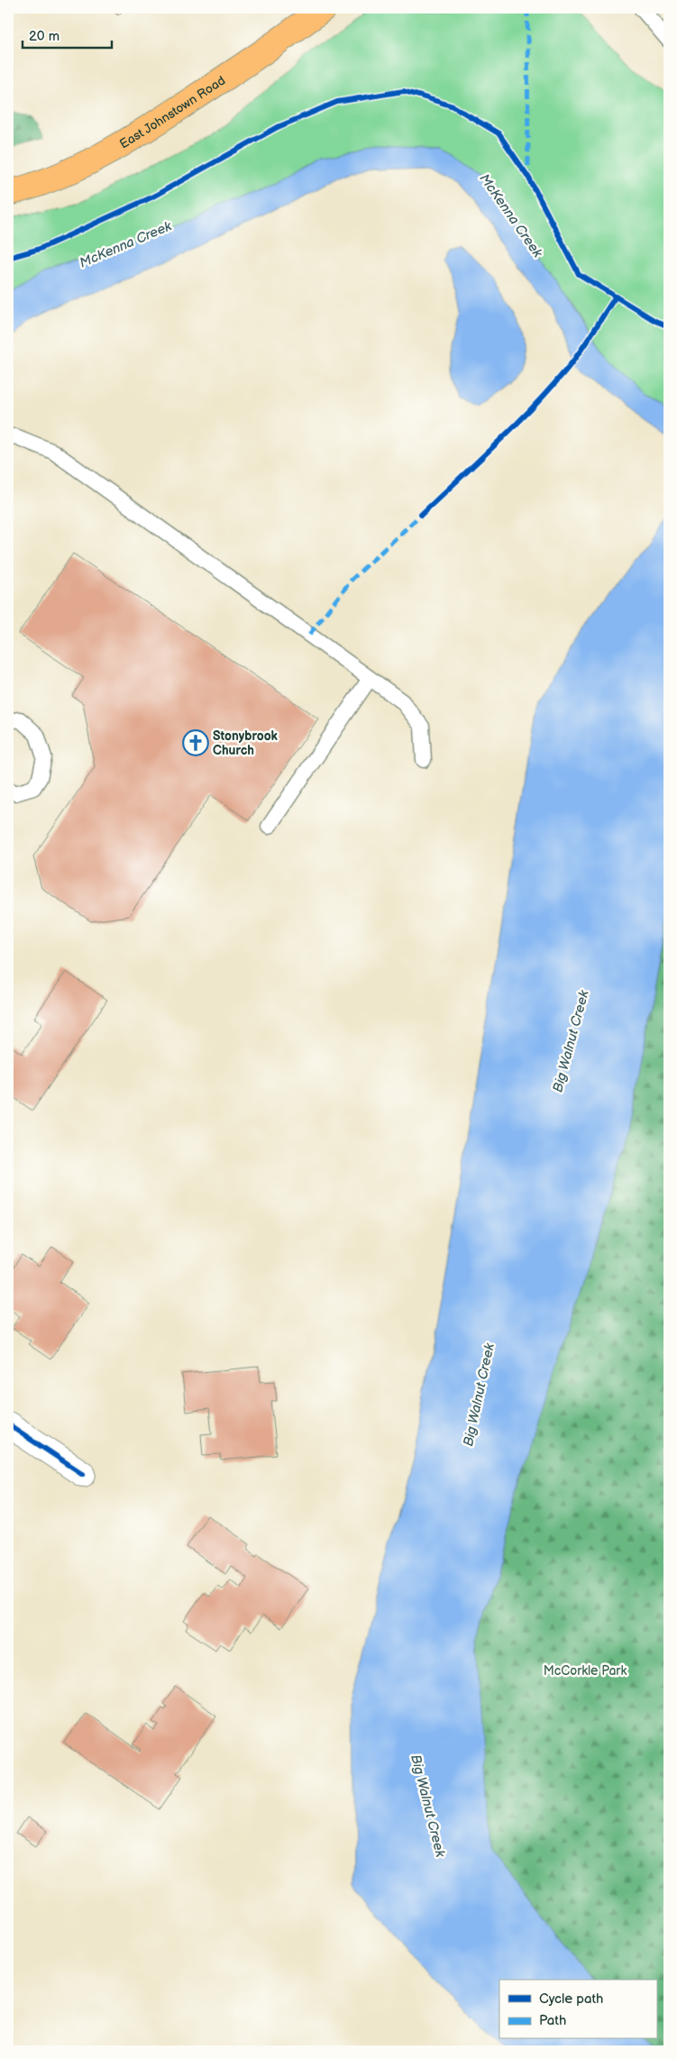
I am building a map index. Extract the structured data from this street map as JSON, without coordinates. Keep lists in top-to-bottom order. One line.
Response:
{"streets":{"highway":["East Johnstown Road"]},"water":["McKenna Creek","Big Walnut Creek"],"parks":["McCorkle Park"],"places":{"church":["Stonybrook Church"]},"legend":["Cycle path","Path"],"scale_bar":"20 m"}
